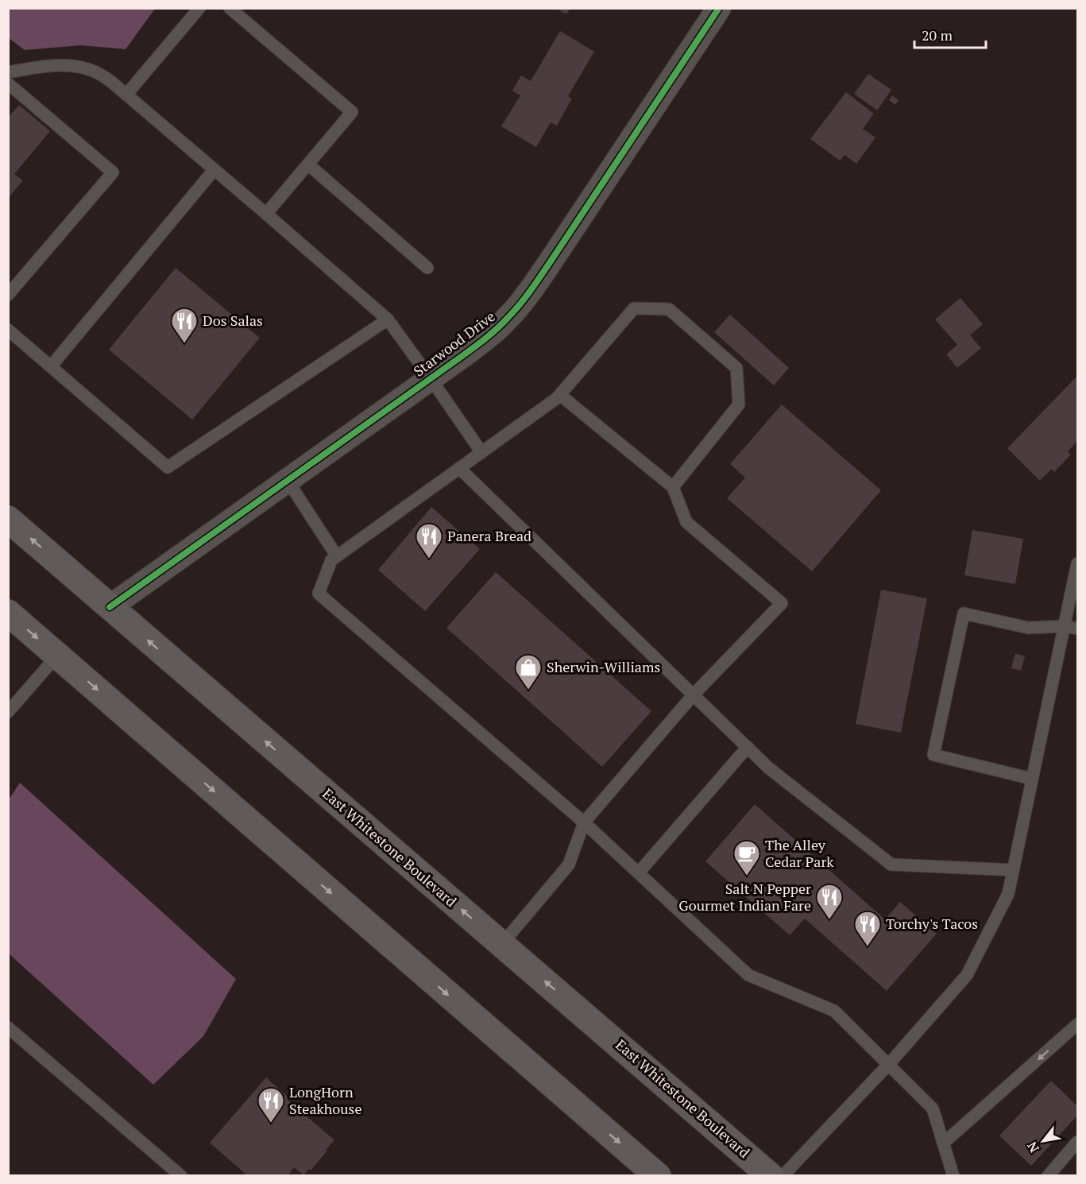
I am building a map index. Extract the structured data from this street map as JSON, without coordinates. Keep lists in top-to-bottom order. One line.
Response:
{"streets":{"main road":["East Whitestone Boulevard"],"street":["Starwood Drive"]},"crossings":[["Starwood Drive","East Whitestone Boulevard"]],"places":{"restaurant":["Dos Salas","Panera Bread","Salt N Pepper Gourmet Indian Fare","Torchy's Tacos","LongHorn Steakhouse"],"shop":["Sherwin-Williams"],"cafe":["The Alley Cedar Park"]},"scale_bar":"20 m","north":"bottom left"}
